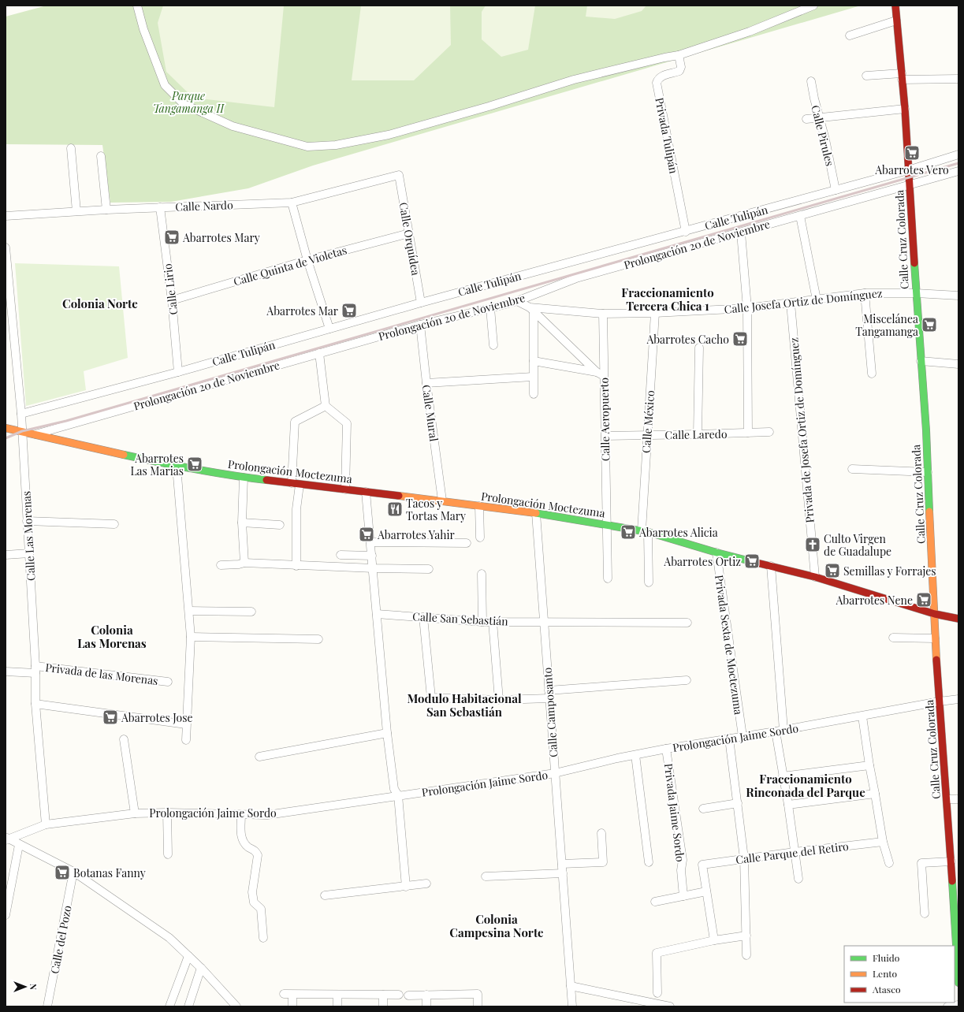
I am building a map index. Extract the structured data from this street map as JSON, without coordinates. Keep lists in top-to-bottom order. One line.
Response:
{"streets":{"street":["Privada Tulipán","Calle Pirules","Calle Nardo","Calle Tulipán","Calle Orquídea","Calle Cruz Colorada","Prolongación 20 de Noviembre","Calle Quinta de Violetas","Calle Lirio","Calle Josefa Ortiz de Domínguez","Calle Mural","Calle Aeropuerto","Calle México","Privada de Josefa Ortiz de Domínguez","Calle Laredo","Prolongación Moctezuma","Calle Las Morenas","Calle San Sebastián","Privada Sexta de Moctezuma","Privada de las Morenas","Calle Camposanto","Prolongación Jaime Sordo","Privada Jaime Sordo","Calle Parque del Retiro","Calle del Pozo"]},"crossings":[["Privada Tulipán","Calle Tulipán"],["Calle Pirules","Calle Tulipán"],["Calle Nardo","Calle Orquídea"],["Calle Nardo","Calle Lirio"],["Calle Tulipán","Calle Orquídea"],["Calle Tulipán","Calle Cruz Colorada"],["Calle Tulipán","Calle Lirio"],["Calle Tulipán","Calle Las Morenas"],["Calle Orquídea","Calle Quinta de Violetas"],["Calle Cruz Colorada","Prolongación 20 de Noviembre"],["Calle Cruz Colorada","Calle Josefa Ortiz de Domínguez"],["Calle Cruz Colorada","Prolongación Moctezuma"],["Calle Cruz Colorada","Prolongación Jaime Sordo"],["Prolongación 20 de Noviembre","Calle Josefa Ortiz de Domínguez"],["Prolongación 20 de Noviembre","Calle Mural"],["Prolongación 20 de Noviembre","Prolongación Moctezuma"],["Calle Quinta de Violetas","Calle Lirio"],["Calle Josefa Ortiz de Domínguez","Calle Aeropuerto"],["Calle Josefa Ortiz de Domínguez","Calle México"],["Calle Josefa Ortiz de Domínguez","Privada de Josefa Ortiz de Domínguez"],["Calle Mural","Prolongación Moctezuma"],["Calle Aeropuerto","Calle Laredo"],["Calle Aeropuerto","Prolongación Moctezuma"],["Calle México","Calle Laredo"],["Calle México","Prolongación Moctezuma"],["Privada de Josefa Ortiz de Domínguez","Prolongación Moctezuma"],["Prolongación Moctezuma","Calle Las Morenas"],["Prolongación Moctezuma","Privada Sexta de Moctezuma"],["Prolongación Moctezuma","Calle Camposanto"],["Calle Las Morenas","Privada de las Morenas"],["Calle Las Morenas","Prolongación Jaime Sordo"],["Calle San Sebastián","Calle Camposanto"],["Privada Sexta de Moctezuma","Prolongación Jaime Sordo"],["Calle Camposanto","Prolongación Jaime Sordo"],["Prolongación Jaime Sordo","Privada Jaime Sordo"]],"districts":["Fraccionamiento Tercera Chica 1","Colonia Norte","Colonia Las Morenas","Modulo Habitacional San Sebastián","Fraccionamiento Rinconada del Parque","Colonia Campesina Norte"],"parks":["Parque Tangamanga II"],"places":{"supermarket":["Abarrotes Vero","Abarrotes Mary","Abarrotes Mar","Miscelánea Tangamanga","Abarrotes Cacho","Abarrotes Las Marias","Abarrotes Alicia","Abarrotes Yahir","Abarrotes Ortiz","Semillas y Forrajes","Abarrotes Nene","Abarrotes Jose","Botanas Fanny"],"restaurant":["Tacos y Tortas Mary"],"church":["Culto Virgen de Guadalupe"]},"legend":["Fluido","Lento","Atasco"],"north":"right"}
